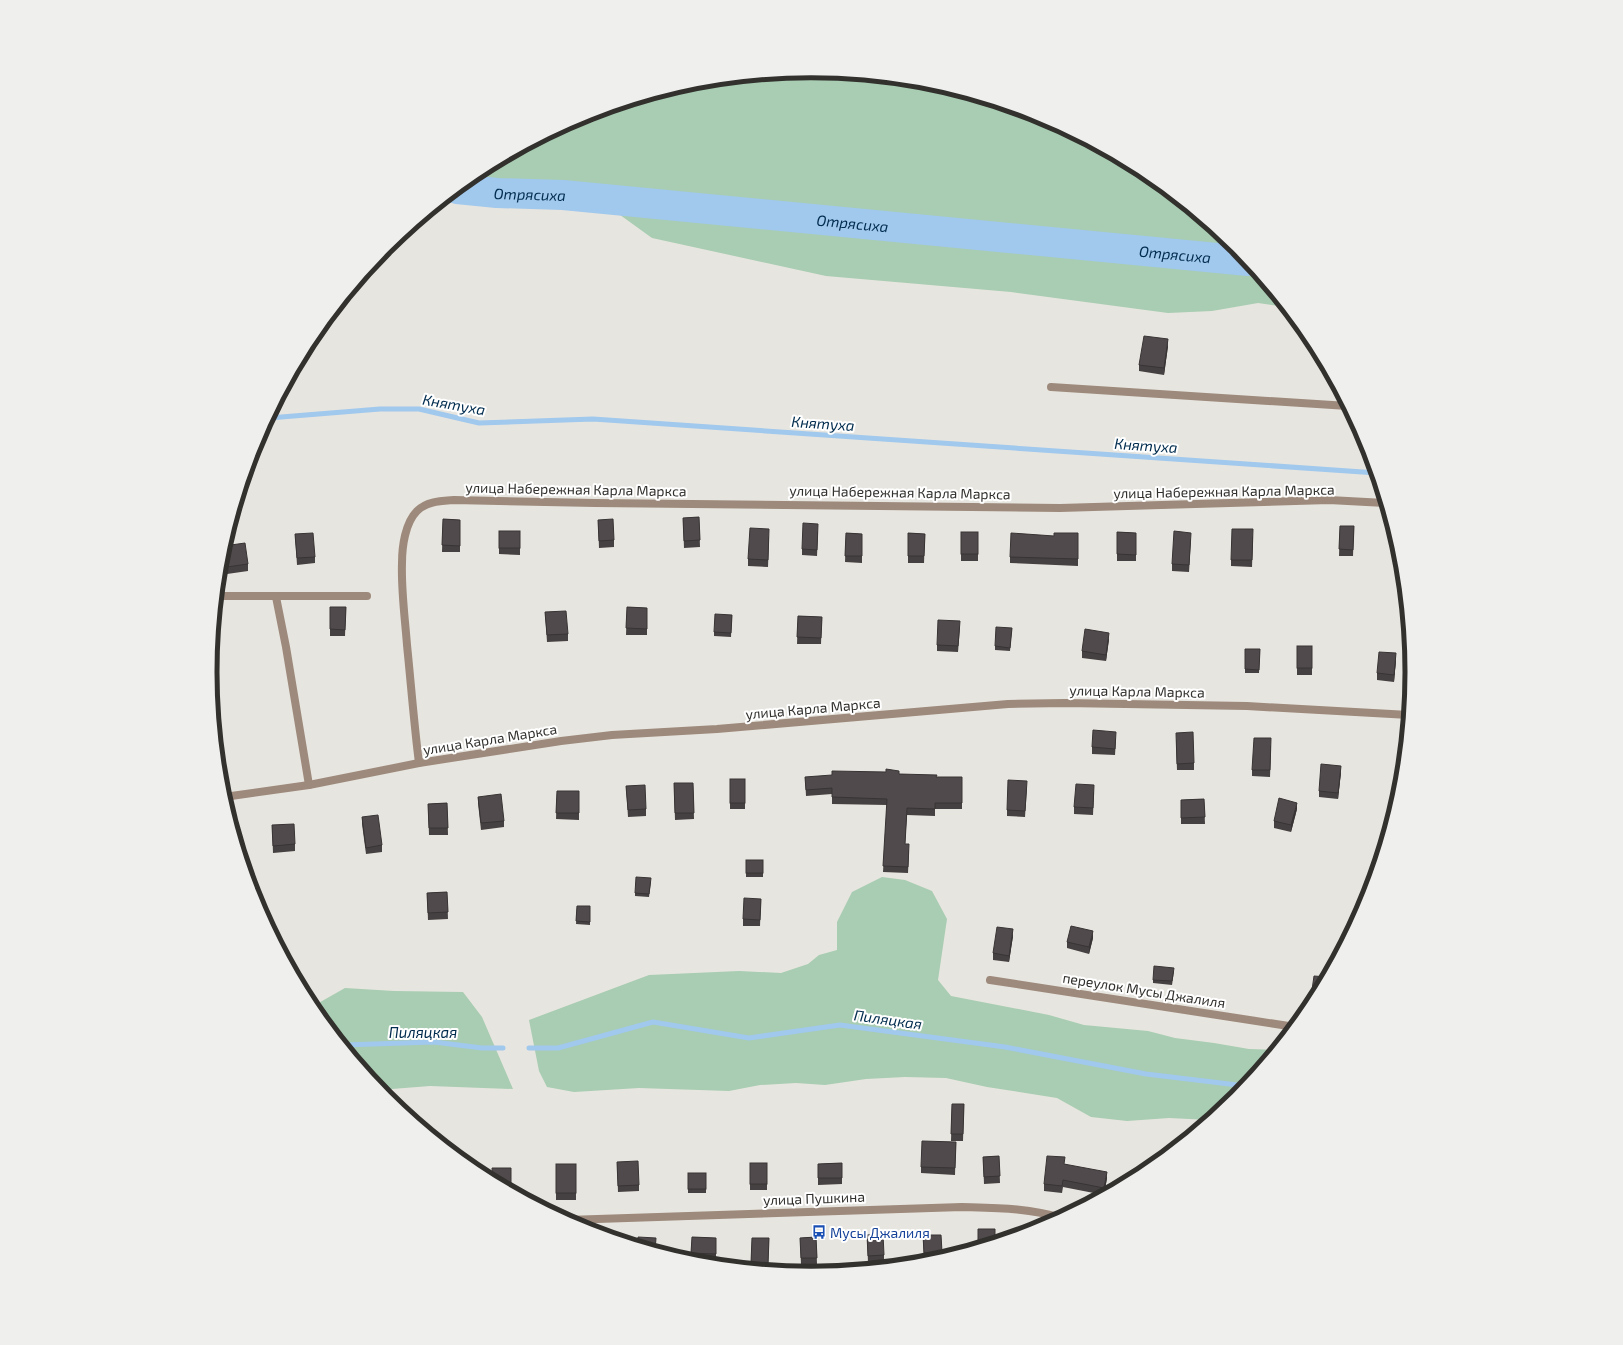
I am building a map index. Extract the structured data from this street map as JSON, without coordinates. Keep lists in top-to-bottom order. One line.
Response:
{"streets":{"street":["улица Набережная Карла Маркса","улица Карла Маркса","переулок Мусы Джалиля","улица Пушкина"]},"crossings":[["улица Набережная Карла Маркса","улица Карла Маркса"]],"water":["Отрясиха","Княтуха","Пиляцкая"],"places":{"bus stop":["Мусы Джалиля"]}}
